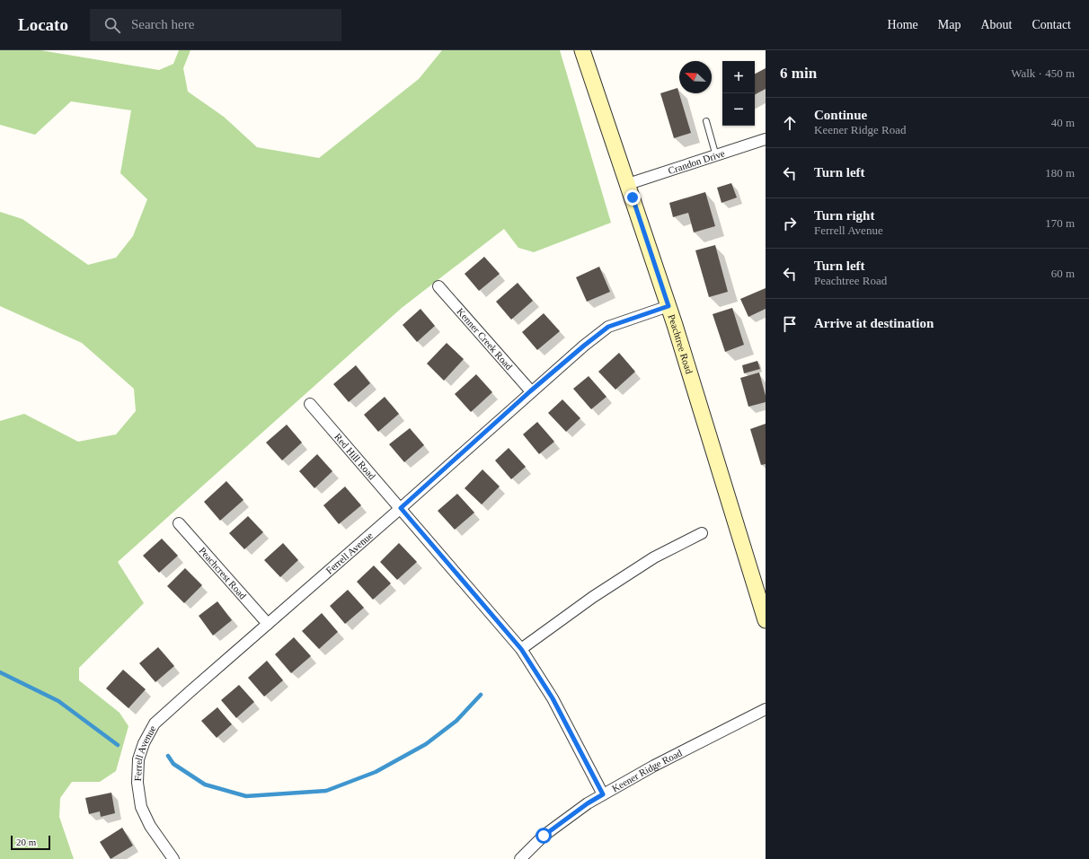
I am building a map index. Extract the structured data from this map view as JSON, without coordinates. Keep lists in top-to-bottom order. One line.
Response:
{"streets":{"street":["Crandon Drive","Kenner Creek Road","Peachtree Road","Red Hill Road","Ferrell Avenue","Peachcrest Road","Keener Ridge Road"]},"crossings":[["Crandon Drive","Peachtree Road"],["Kenner Creek Road","Ferrell Avenue"],["Peachtree Road","Ferrell Avenue"],["Red Hill Road","Ferrell Avenue"],["Red Hill Road","Keener Ridge Road"],["Ferrell Avenue","Peachcrest Road"]],"scale_bar":"20 m","north":"top left","page":{"header":"Locato","search":"Search here","nav":["Home","Map","About","Contact"],"heading":["6 min","Walk · 450 m"],"map_buttons":["+","−"],"list":[["Continue","Keener Ridge Road","40 m"],["Turn left","180 m"],["Turn right","Ferrell Avenue","170 m"],["Turn left","Peachtree Road","60 m"],"Arrive at destination"],"scale":"20 m"}}
